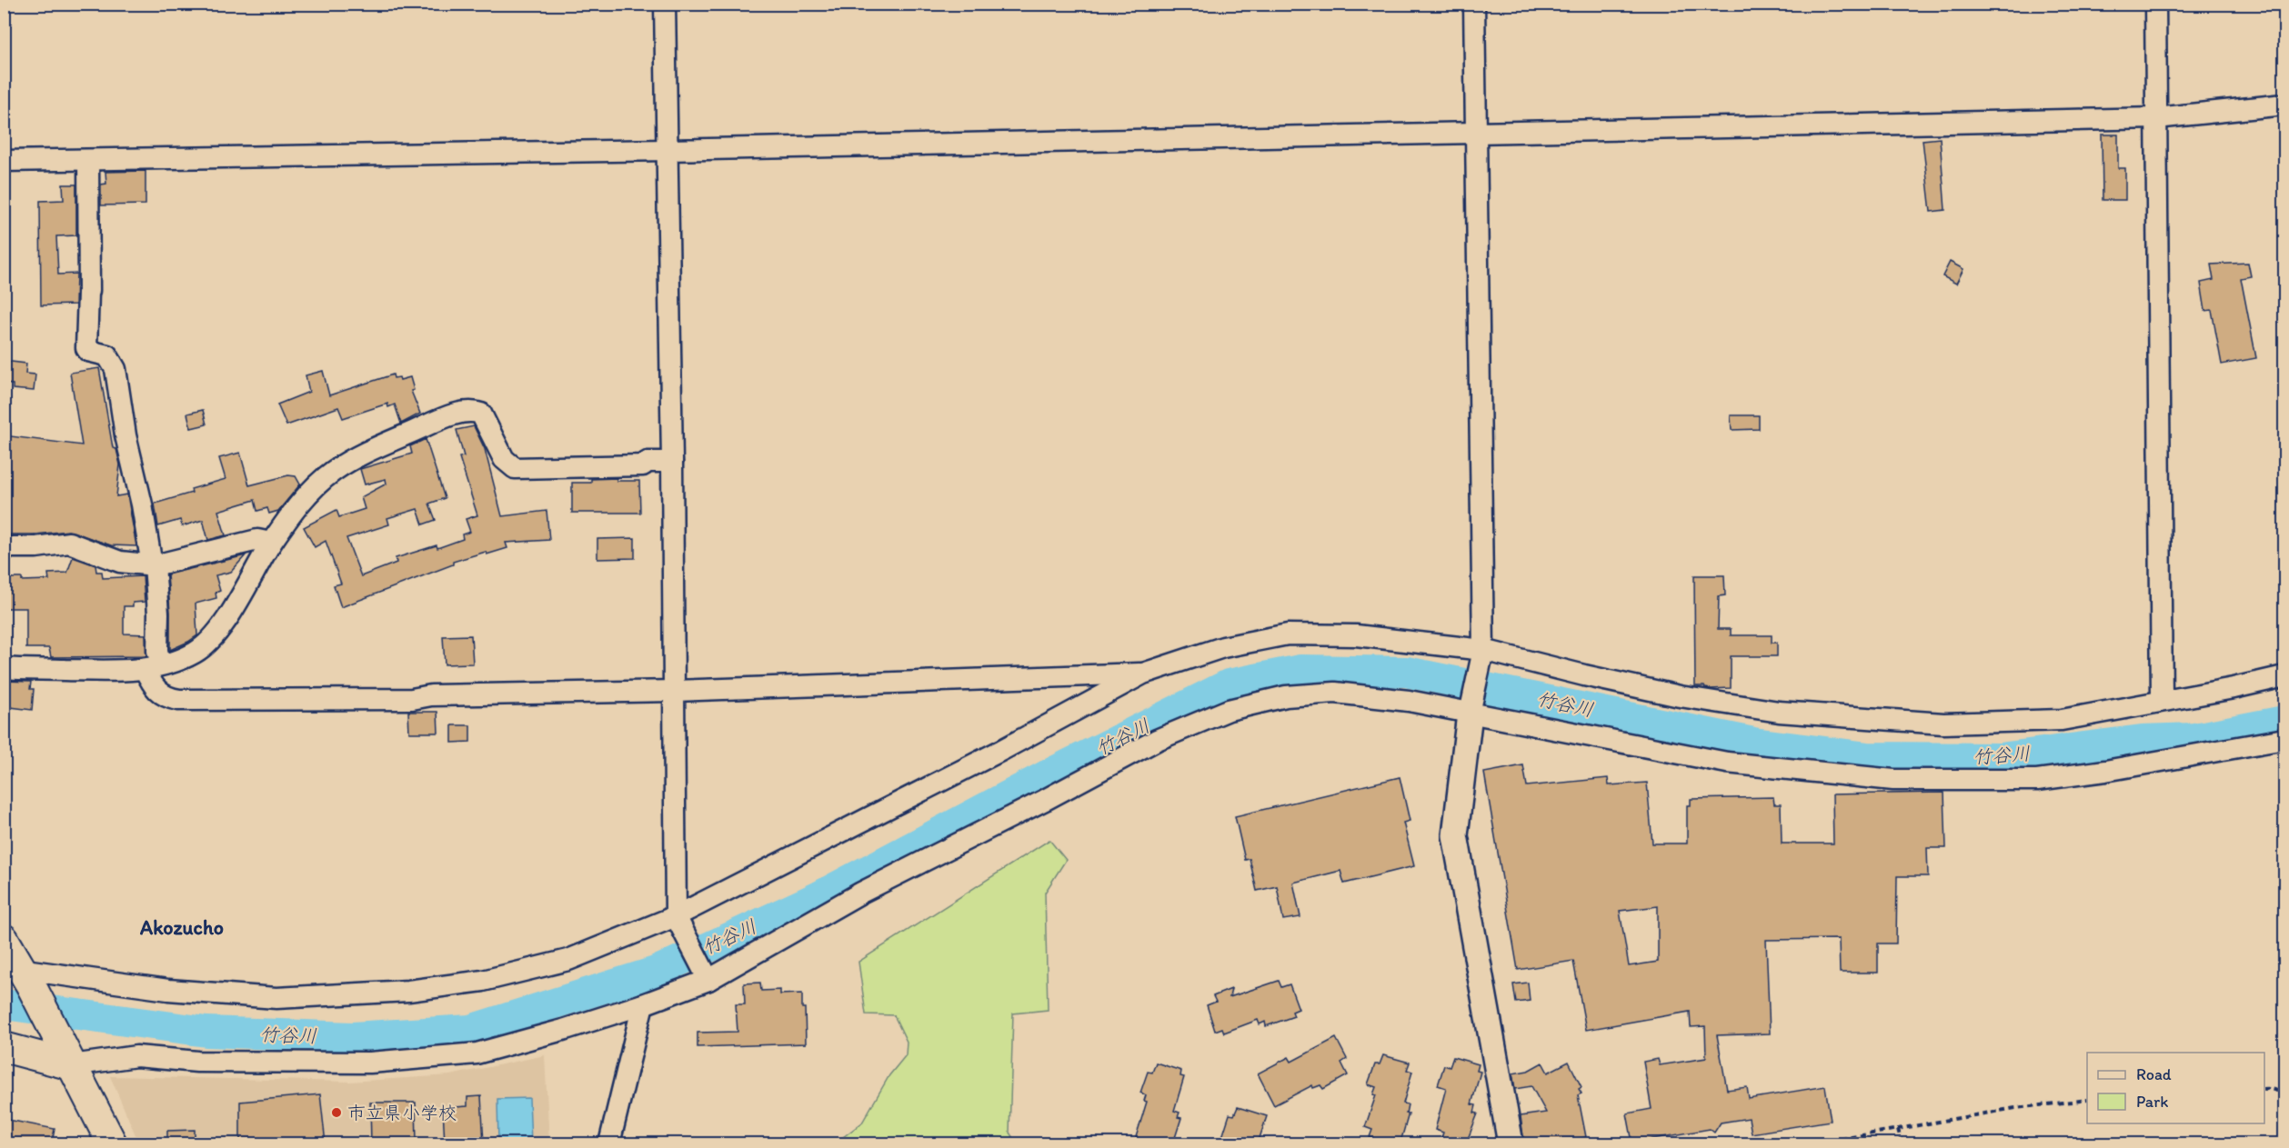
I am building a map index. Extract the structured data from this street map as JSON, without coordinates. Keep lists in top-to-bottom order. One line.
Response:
{"districts":["Akozucho"],"water":["竹谷川"],"places":["市立県小学校"],"legend":["Road","Park"]}
